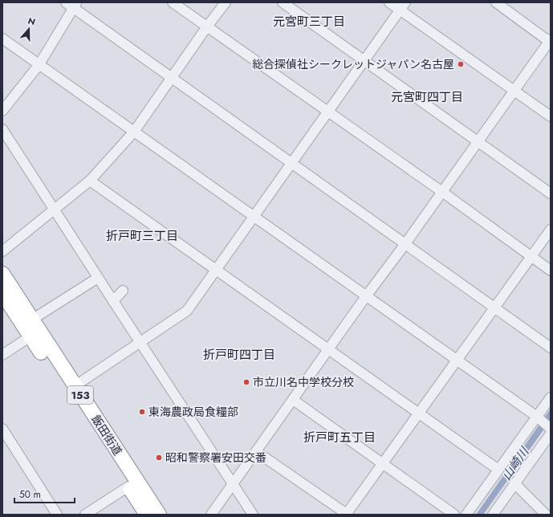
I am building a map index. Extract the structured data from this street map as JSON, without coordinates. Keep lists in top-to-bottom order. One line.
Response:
{"streets":{"highway":["153","飯田街道"]},"districts":["元宮町三丁目","元宮町四丁目","折戸町三丁目","折戸町四丁目","折戸町五丁目"],"water":["山崎川"],"places":["総合探偵社シークレットジャパン名古屋","市立川名中学校分校","東海農政局食糧部","昭和警察署安田交番"],"scale_bar":"50 m","north":"top"}
